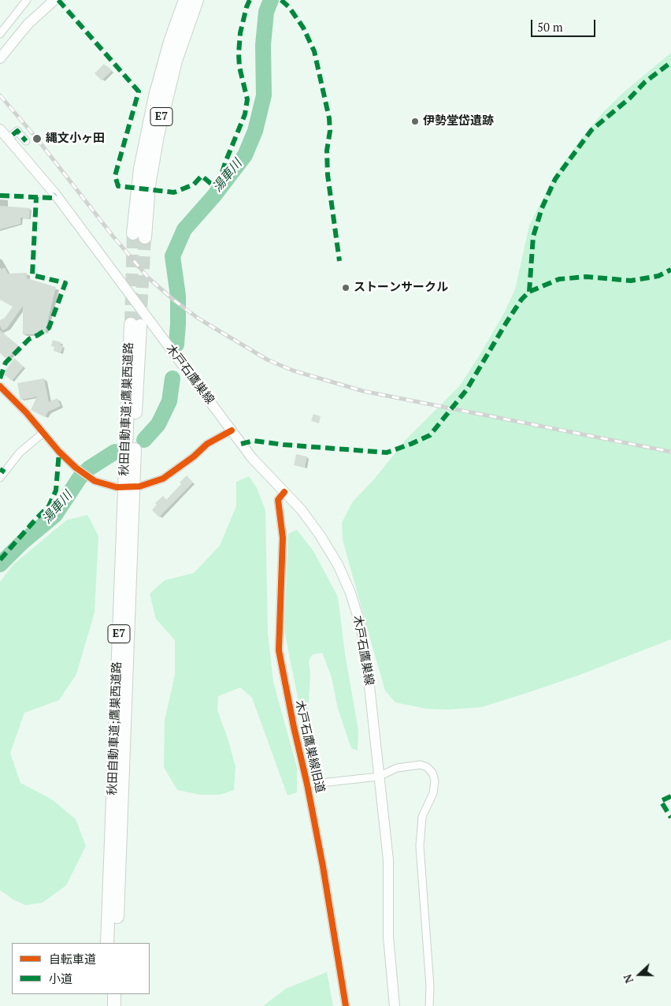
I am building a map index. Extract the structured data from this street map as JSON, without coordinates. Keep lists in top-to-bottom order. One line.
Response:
{"streets":{"highway":["E7","秋田自動車道;鷹巣西道路"],"main road":["木戸石鷹巣線"],"street":["木戸石鷹巣線旧道"]},"crossings":[["木戸石鷹巣線","木戸石鷹巣線旧道"]],"water":["湯車川"],"places":["伊勢堂岱遺跡","縄文小ヶ田","ストーンサークル"],"legend":["自転車道","小道"],"scale_bar":"50 m","north":"left"}
